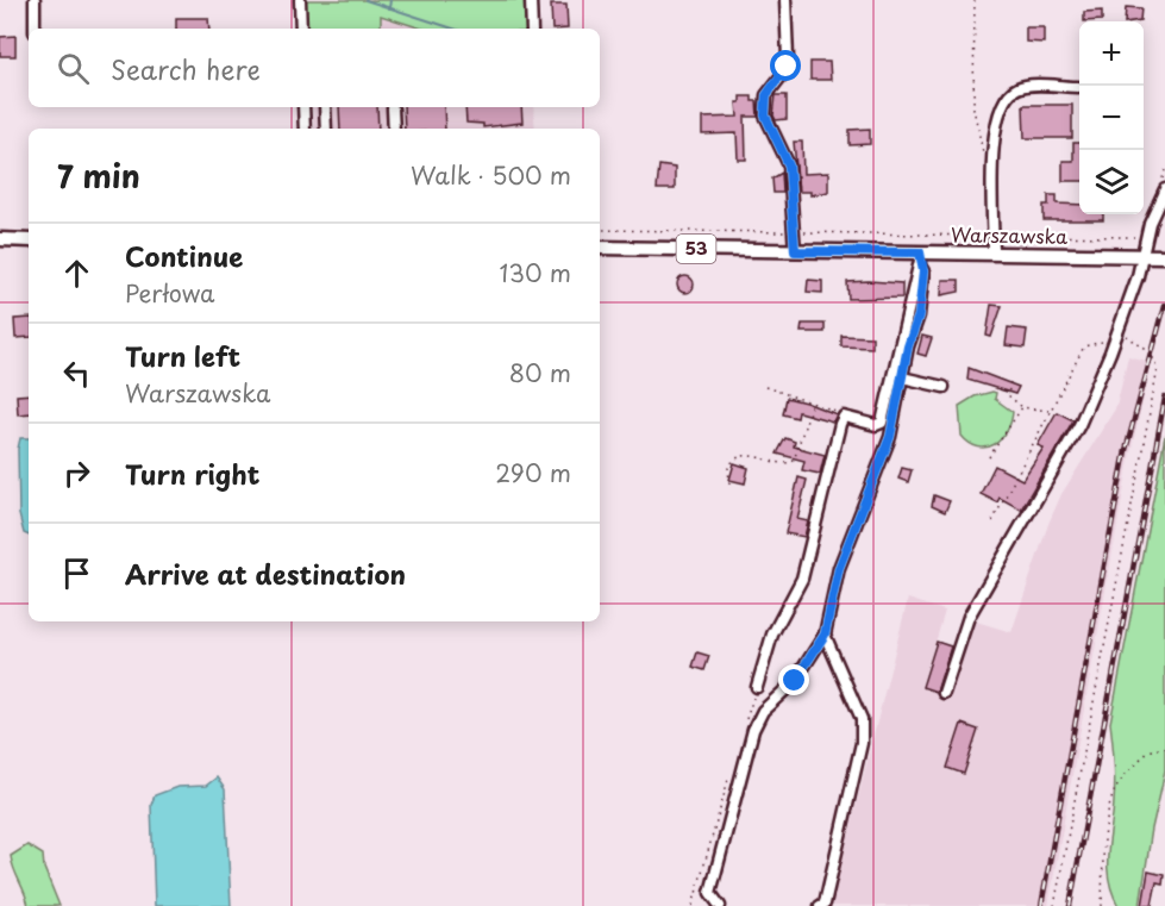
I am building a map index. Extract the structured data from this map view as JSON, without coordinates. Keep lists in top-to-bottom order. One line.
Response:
{"streets":{"main road":["Warszawska","53"]},"page":{"map_buttons":["+","−"],"search":"Search here","heading":["7 min","Walk · 500 m"],"list":[["Continue","Perłowa","130 m"],["Turn left","Warszawska","80 m"],["Turn right","290 m"],"Arrive at destination"]}}
